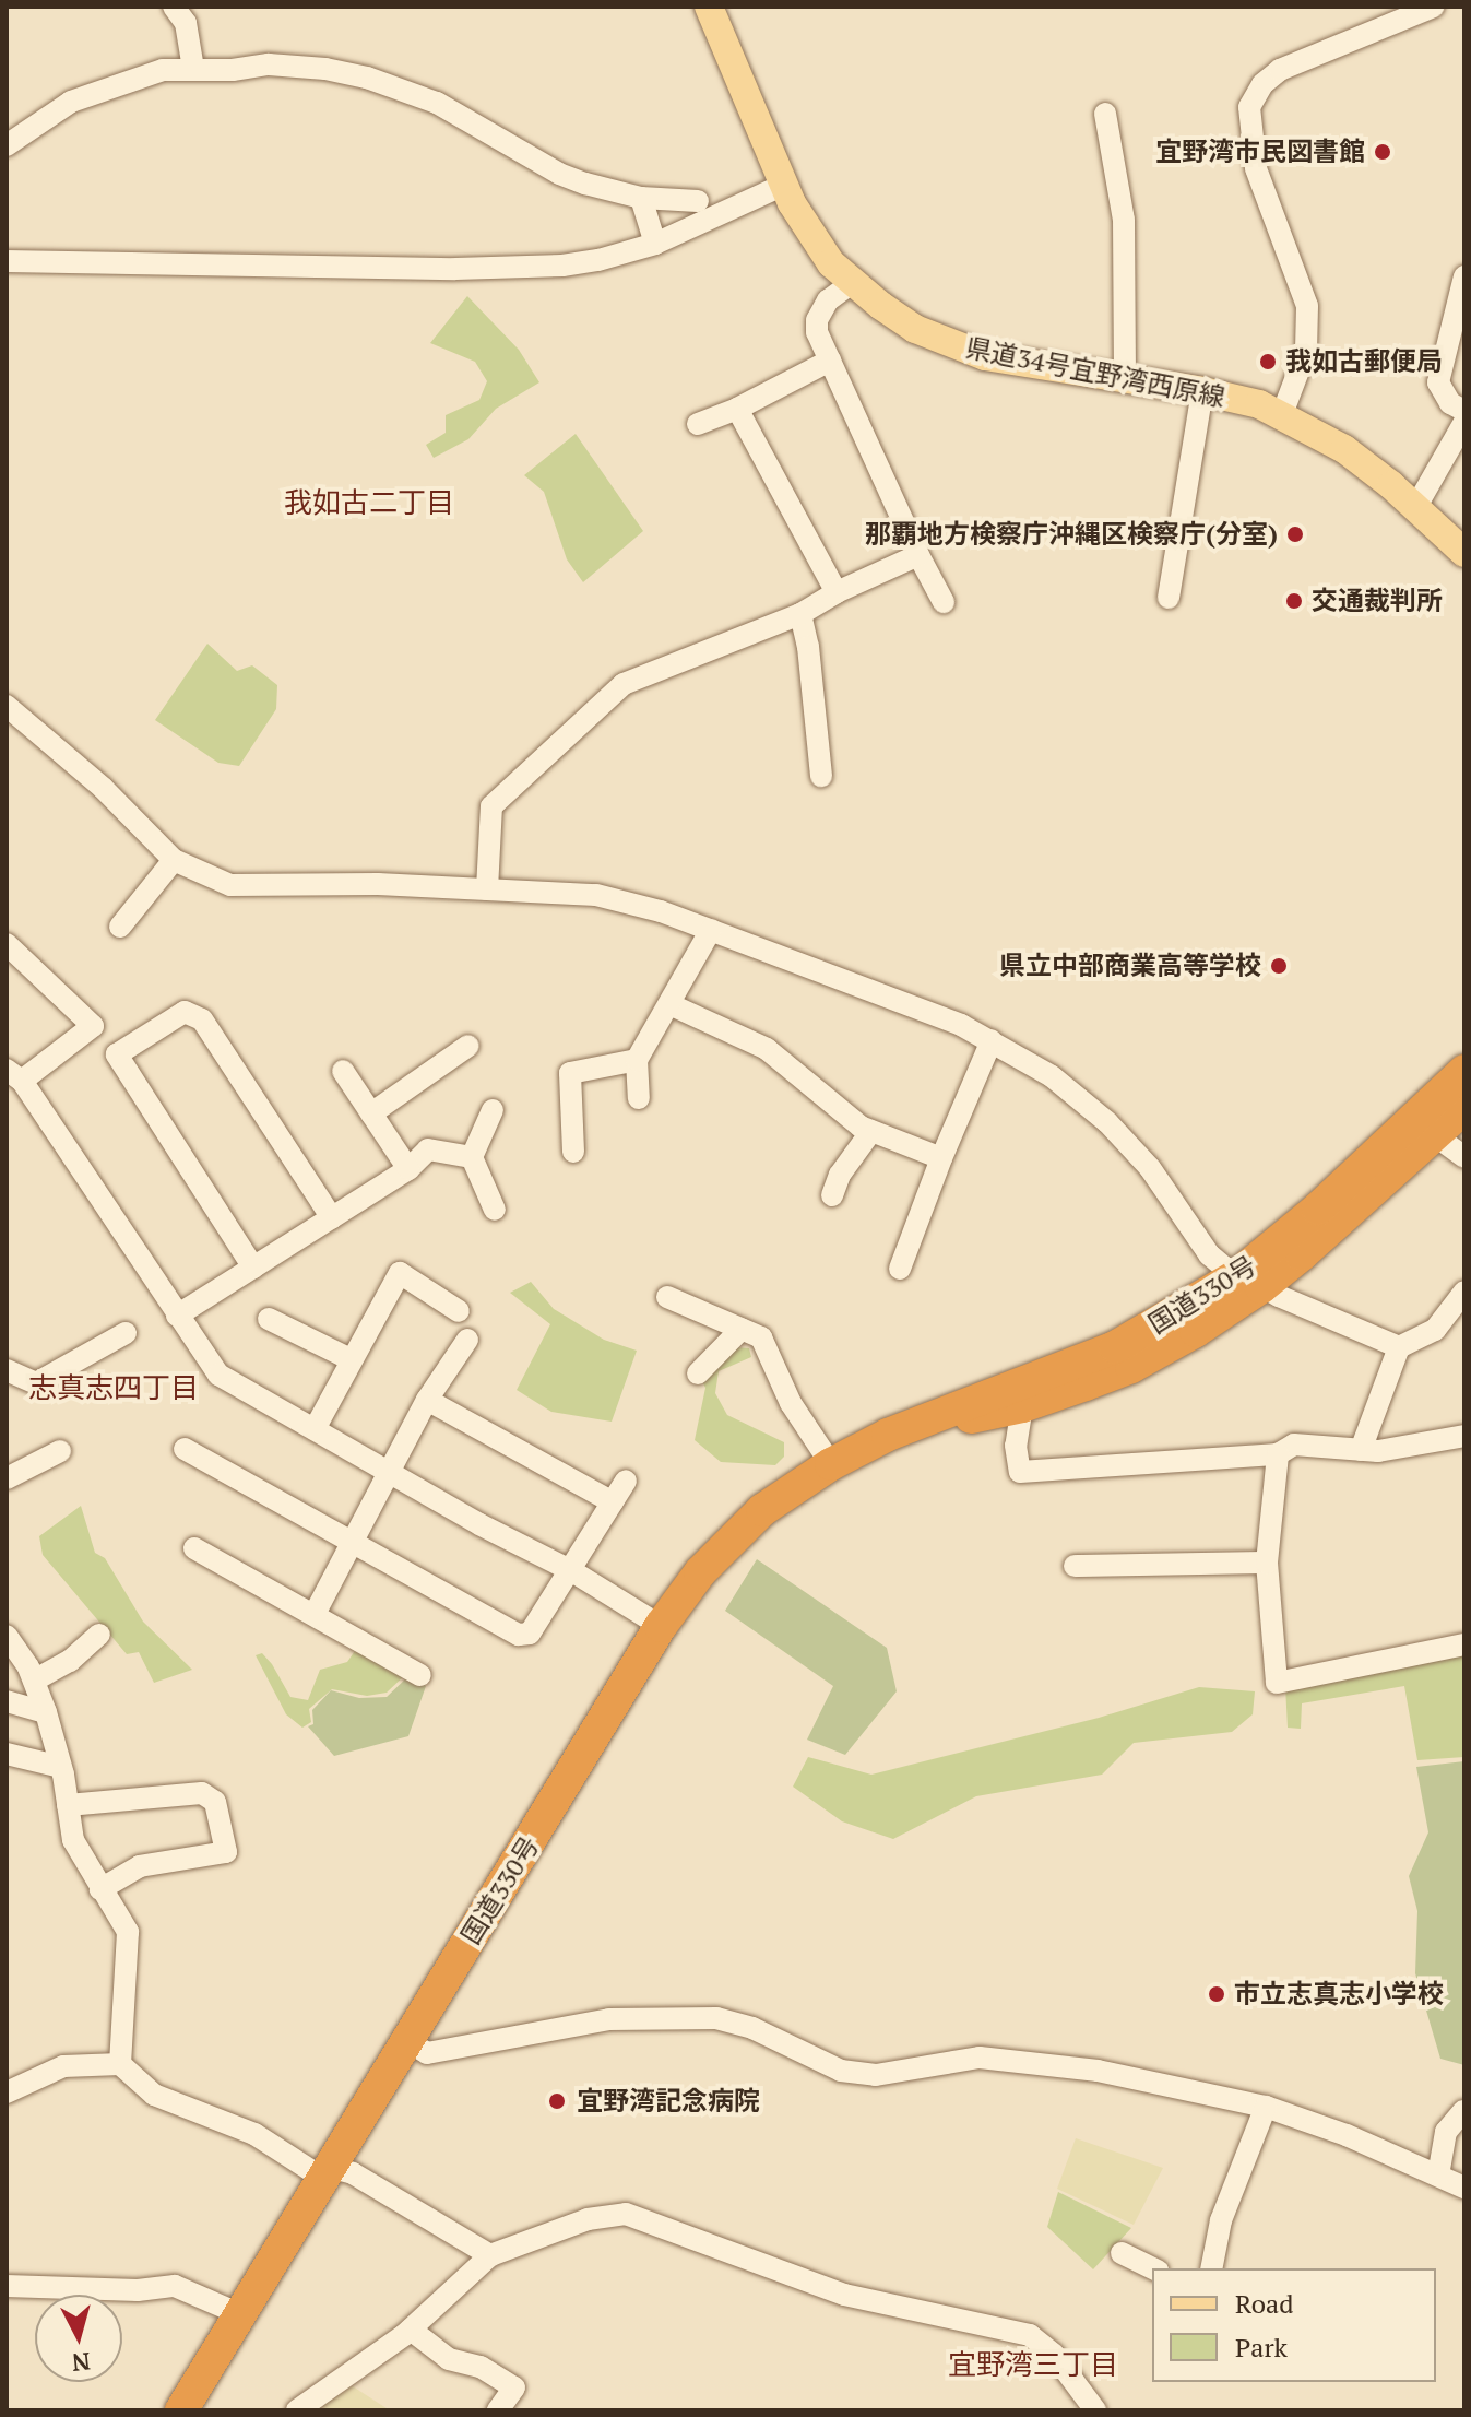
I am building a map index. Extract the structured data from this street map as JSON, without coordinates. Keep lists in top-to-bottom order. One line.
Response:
{"streets":{"highway":["国道330号"],"main road":["県道34号宜野湾西原線"]},"districts":["我如古二丁目","志真志四丁目","宜野湾三丁目"],"places":["宜野湾市民図書館","我如古郵便局","那覇地方検察庁沖縄区検察庁(分室)","交通裁判所","県立中部商業高等学校","市立志真志小学校","宜野湾記念病院"],"legend":["Road","Park"],"north":"bottom"}
